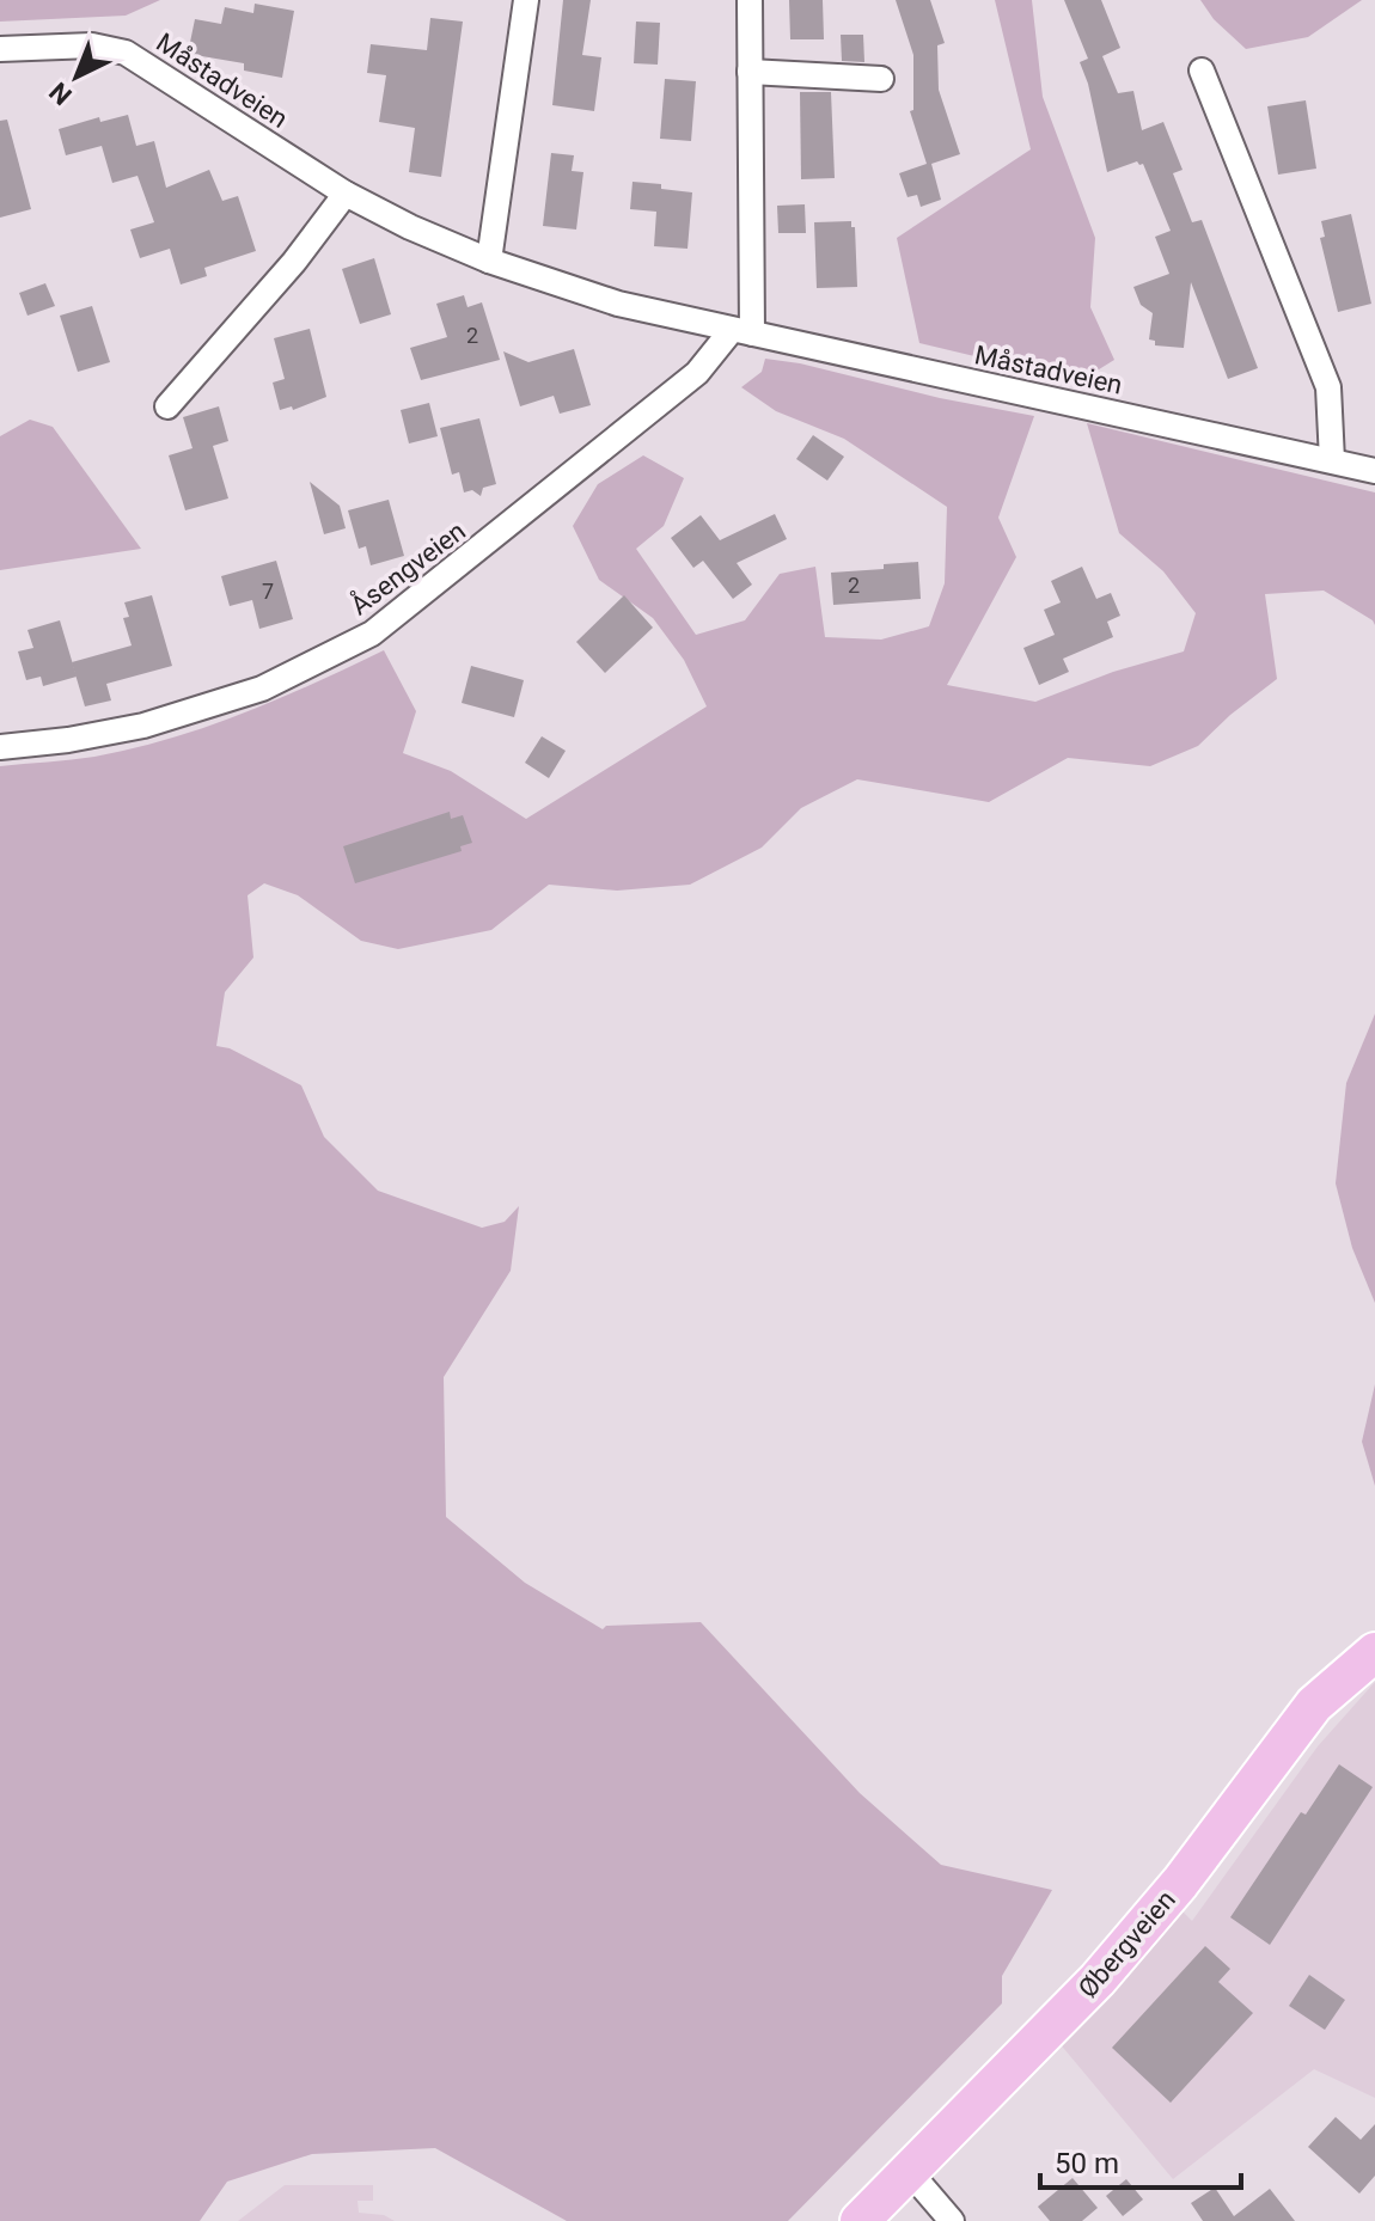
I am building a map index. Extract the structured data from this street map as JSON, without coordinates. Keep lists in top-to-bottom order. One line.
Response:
{"streets":{"main road":["Øbergveien"],"street":["Måstadveien","Åsengveien"]},"crossings":[["Måstadveien","Åsengveien"]],"house_numbers":["2","2","7"],"scale_bar":"50 m","north":"bottom left"}
